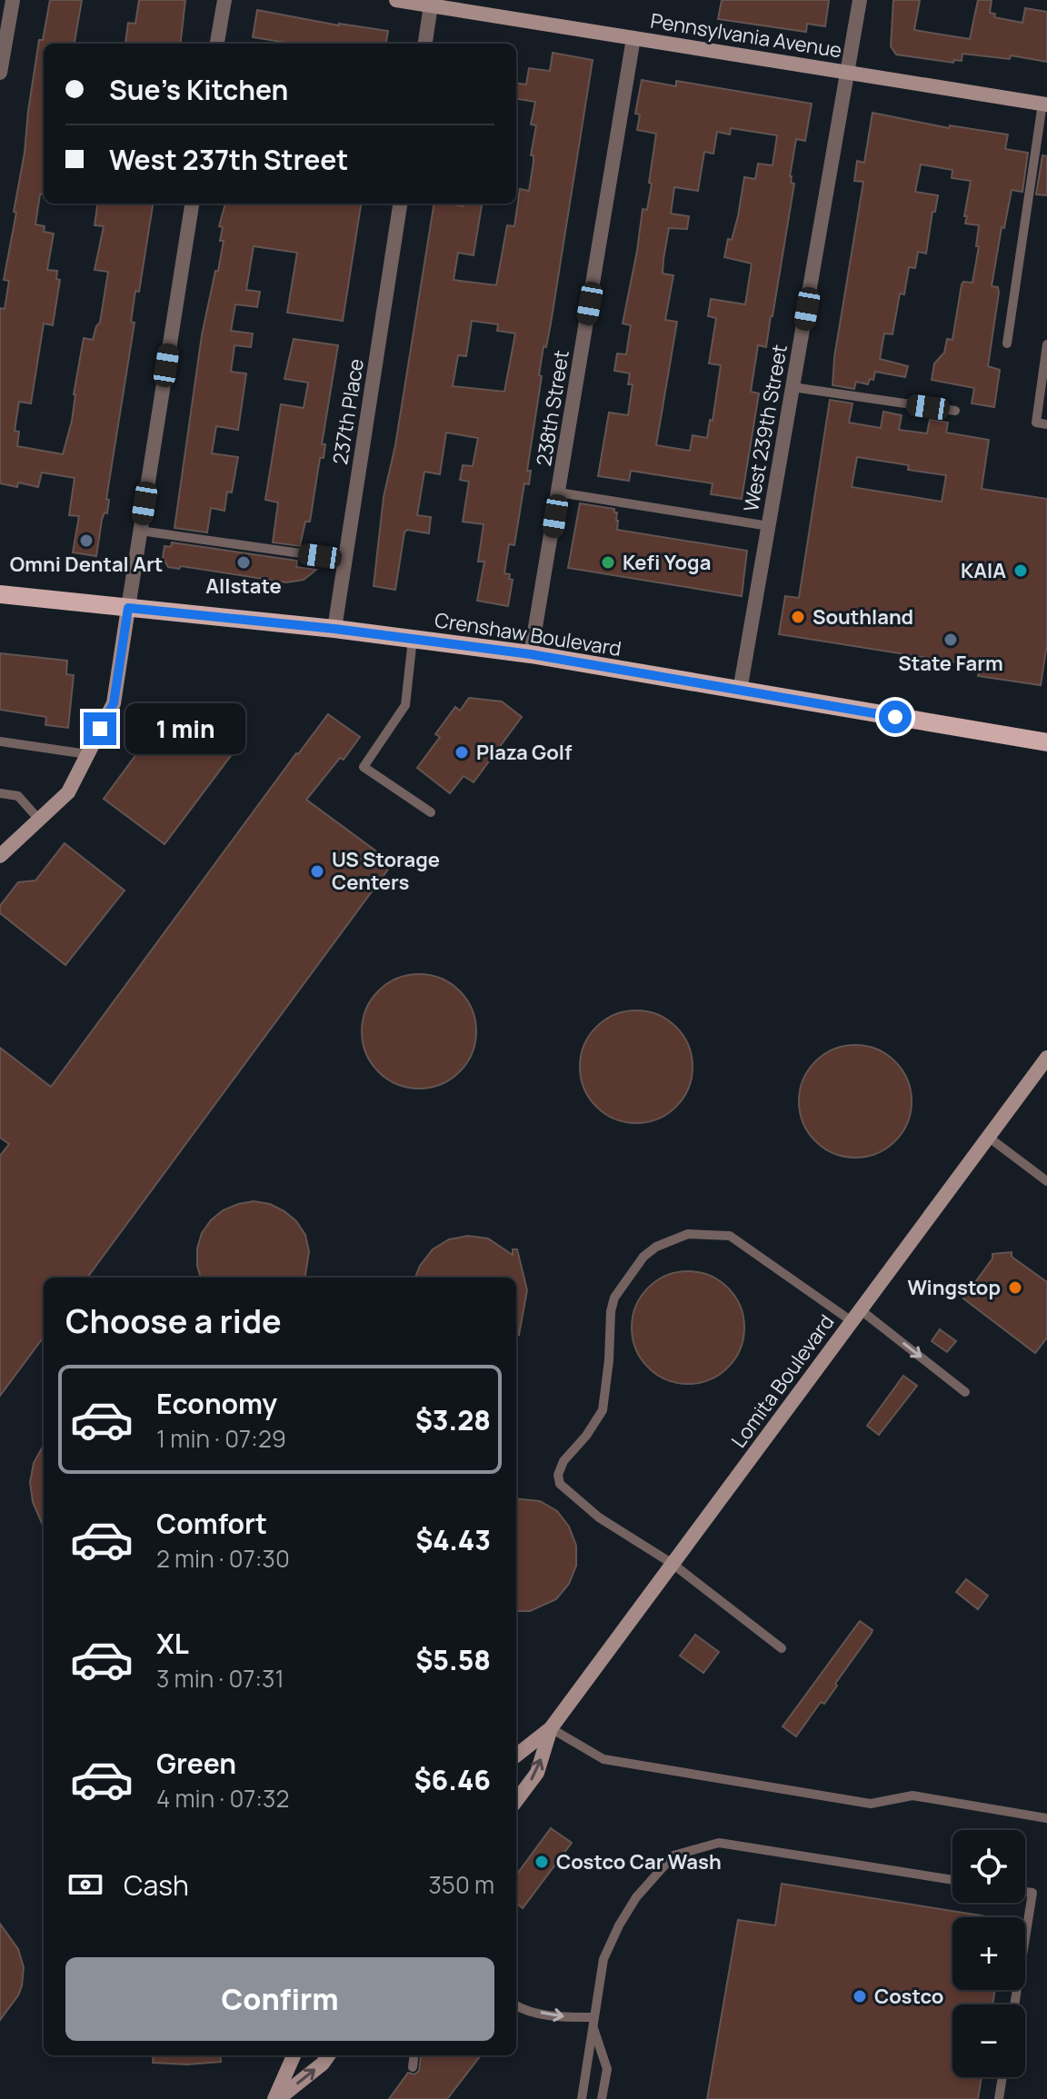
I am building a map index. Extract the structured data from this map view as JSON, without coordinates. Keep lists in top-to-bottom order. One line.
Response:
{"streets":{"main road":["Pennsylvania Avenue","Crenshaw Boulevard","Lomita Boulevard"],"street":["238th Street","237th Place","West 239th Street"]},"crossings":[["Pennsylvania Avenue","238th Street"],["Pennsylvania Avenue","West 239th Street"],["238th Street","Crenshaw Boulevard"],["237th Place","Crenshaw Boulevard"],["West 239th Street","Crenshaw Boulevard"]],"places":["Omni Dental Art","Allstate","Kefi Yoga","KAIA","Southland","State Farm","Plaza Golf","US Storage Centers","Wingstop","Costco Car Wash","Costco"],"page":{"banner":["Sue's Kitchen","West 237th Street"],"bubble":"1 min","heading":"Choose a ride","list":[{"name":"Economy","note":"1 min · 07:29","value":"$3.28"},{"name":"Comfort","note":"2 min · 07:30","value":"$4.43"},{"name":"XL","note":"3 min · 07:31","value":"$5.58"},{"name":"Green","note":"4 min · 07:32","value":"$6.46"}],"map_buttons":["+","−"],"pay":["Cash","350 m"],"buttons":"Confirm"}}
